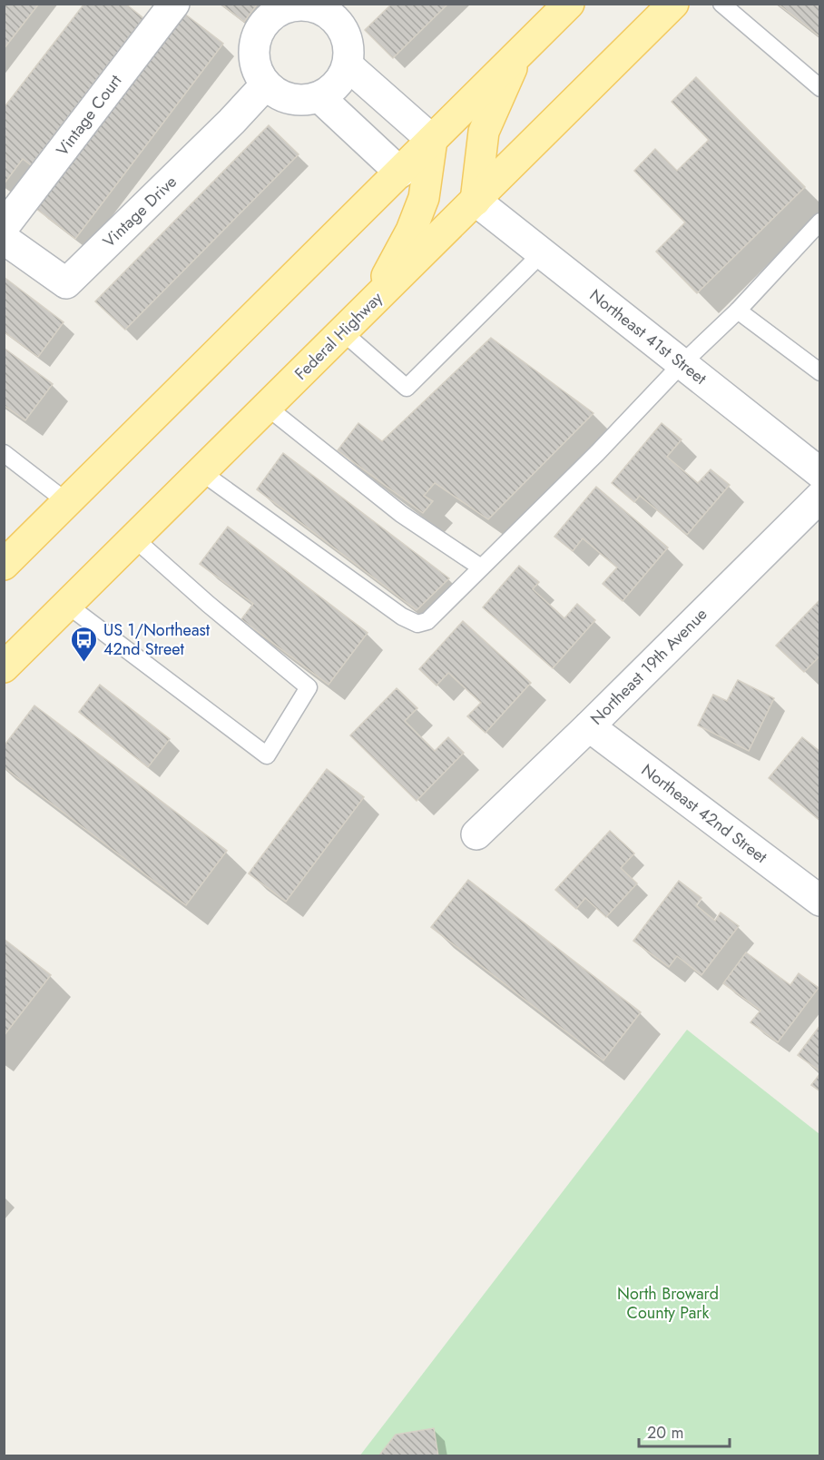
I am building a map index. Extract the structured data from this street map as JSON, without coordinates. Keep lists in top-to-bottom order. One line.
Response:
{"streets":{"main road":["Federal Highway"],"street":["Vintage Court","Vintage Drive","Northeast 41st Street","Northeast 19th Avenue","Northeast 42nd Street"]},"crossings":[["Federal Highway","Northeast 41st Street"],["Northeast 19th Avenue","Northeast 42nd Street"]],"parks":["North Broward County Park"],"places":{"bus stop":["US 1/Northeast 42nd Street"]},"scale_bar":"20 m"}
